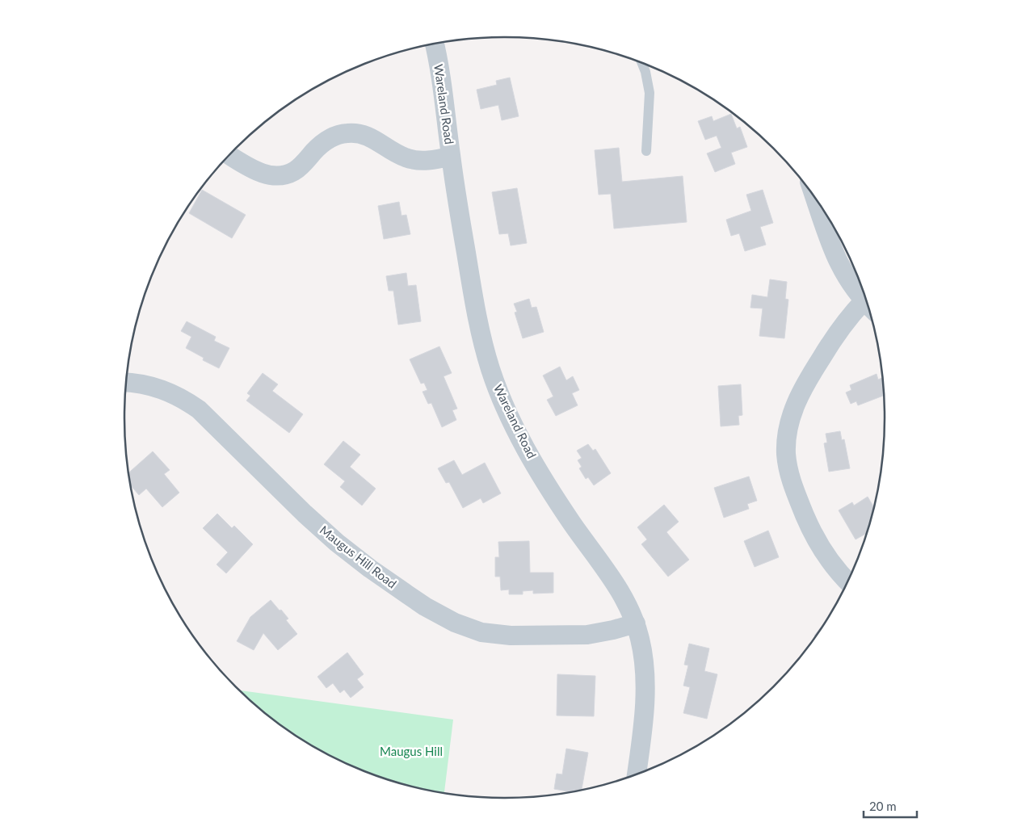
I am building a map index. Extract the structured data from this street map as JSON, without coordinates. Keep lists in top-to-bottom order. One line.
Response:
{"streets":{"street":["Wareland Road","Maugus Hill Road"]},"crossings":[["Wareland Road","Maugus Hill Road"]],"parks":["Maugus Hill"],"scale_bar":"20 m"}
